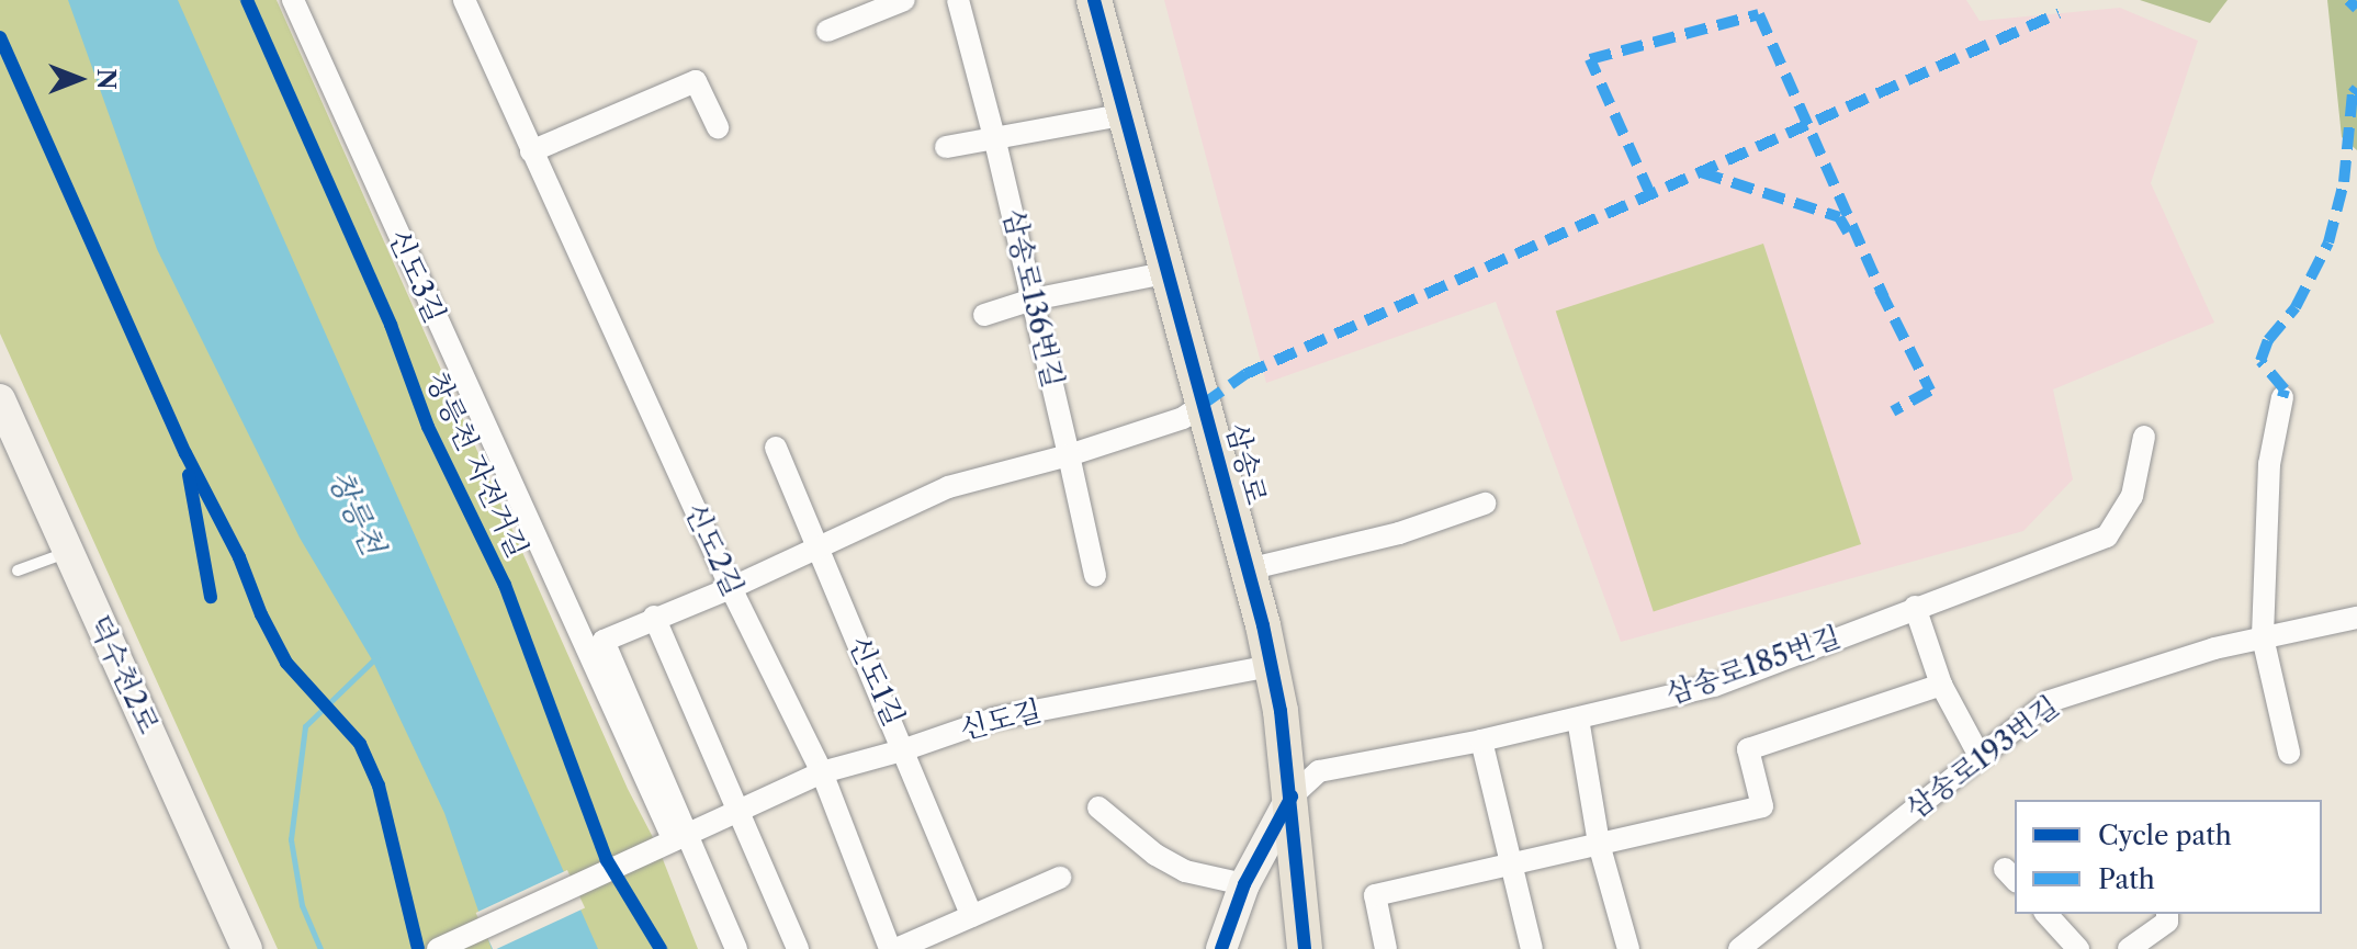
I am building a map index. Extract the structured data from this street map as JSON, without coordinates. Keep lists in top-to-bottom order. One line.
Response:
{"streets":{"main road":["삼송로"],"street":["신도3길","삼송로136번길","신도2길","삼송로185번길","덕수천2로","신도1길","신도길","삼송로193번길"],"cycle path":["창릉천 자전거길"]},"crossings":[["신도3길","신도길"],["삼송로","삼송로185번길"],["삼송로","신도길"],["신도2길","신도길"],["신도1길","신도길"]],"water":["창릉천"],"legend":["Cycle path","Path"],"north":"right"}
